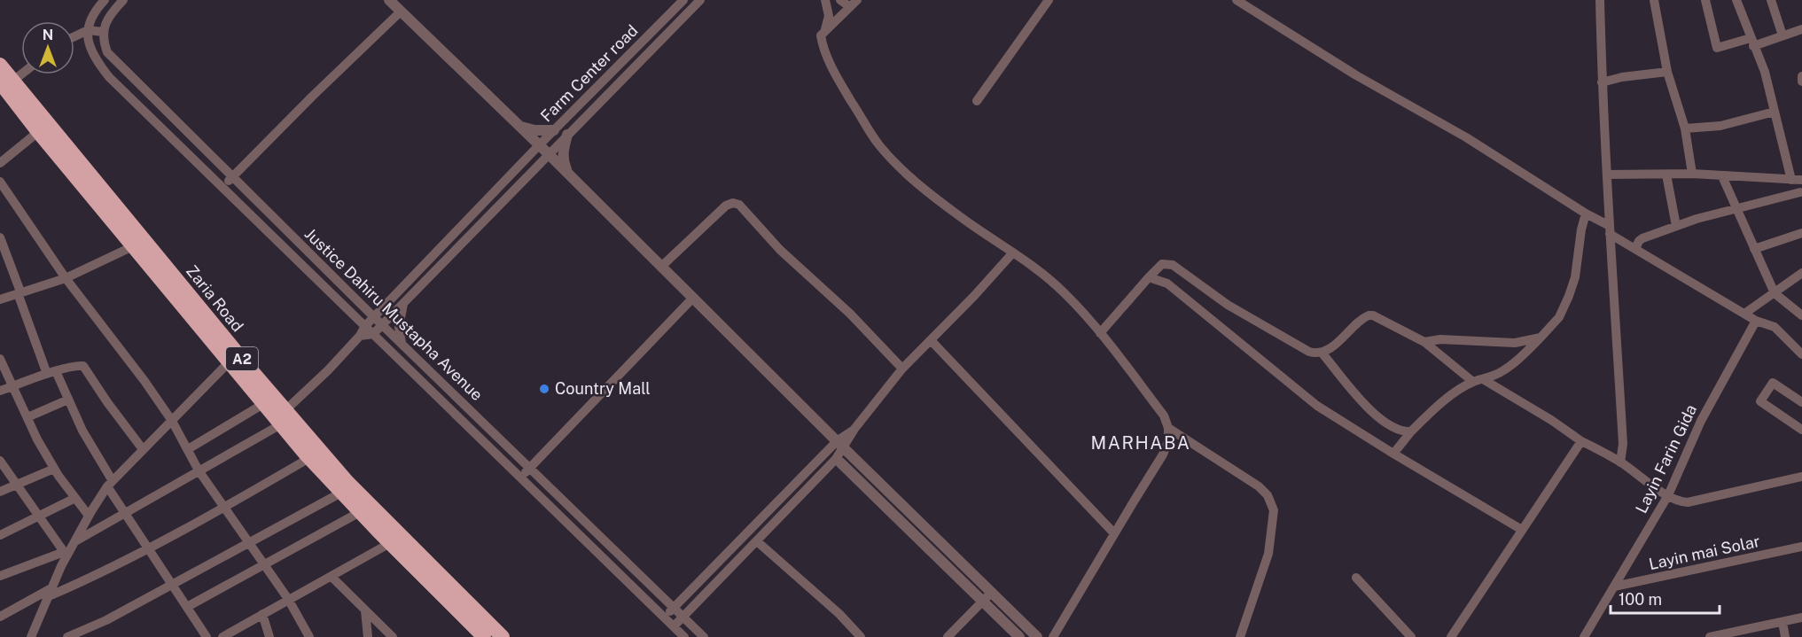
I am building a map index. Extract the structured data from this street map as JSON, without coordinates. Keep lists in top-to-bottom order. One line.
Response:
{"streets":{"highway":["Zaria Road","A2"],"street":["Farm Center road","Justice Dahiru Mustapha Avenue","Layin Farin Gida","Layin mai Solar"]},"crossings":[["Farm Center road","Zaria Road"],["Farm Center road","Justice Dahiru Mustapha Avenue"],["Layin Farin Gida","Layin mai Solar"]],"districts":["MARHABA"],"places":["Country Mall"],"scale_bar":"100 m","north":"top"}
